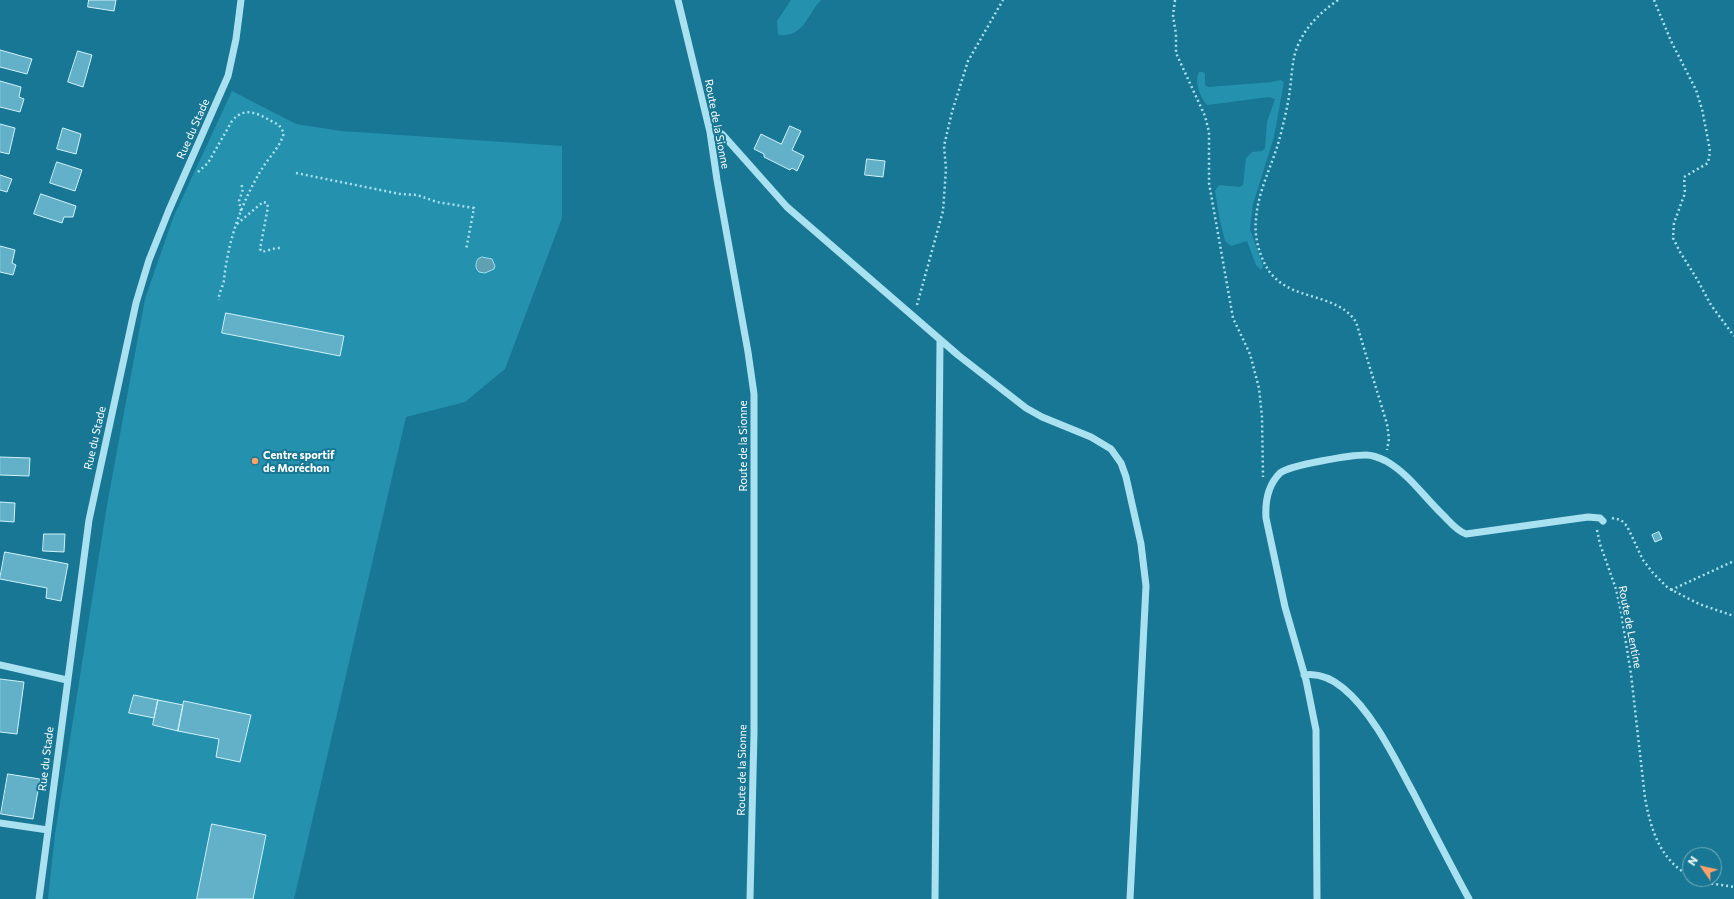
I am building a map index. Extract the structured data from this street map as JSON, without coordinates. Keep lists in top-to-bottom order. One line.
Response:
{"streets":{"street":["Route de la Sionne","Rue du Stade"],"path":["Route de Lentine"]},"places":["Centre sportif de Moréchon"],"north":"top left"}
